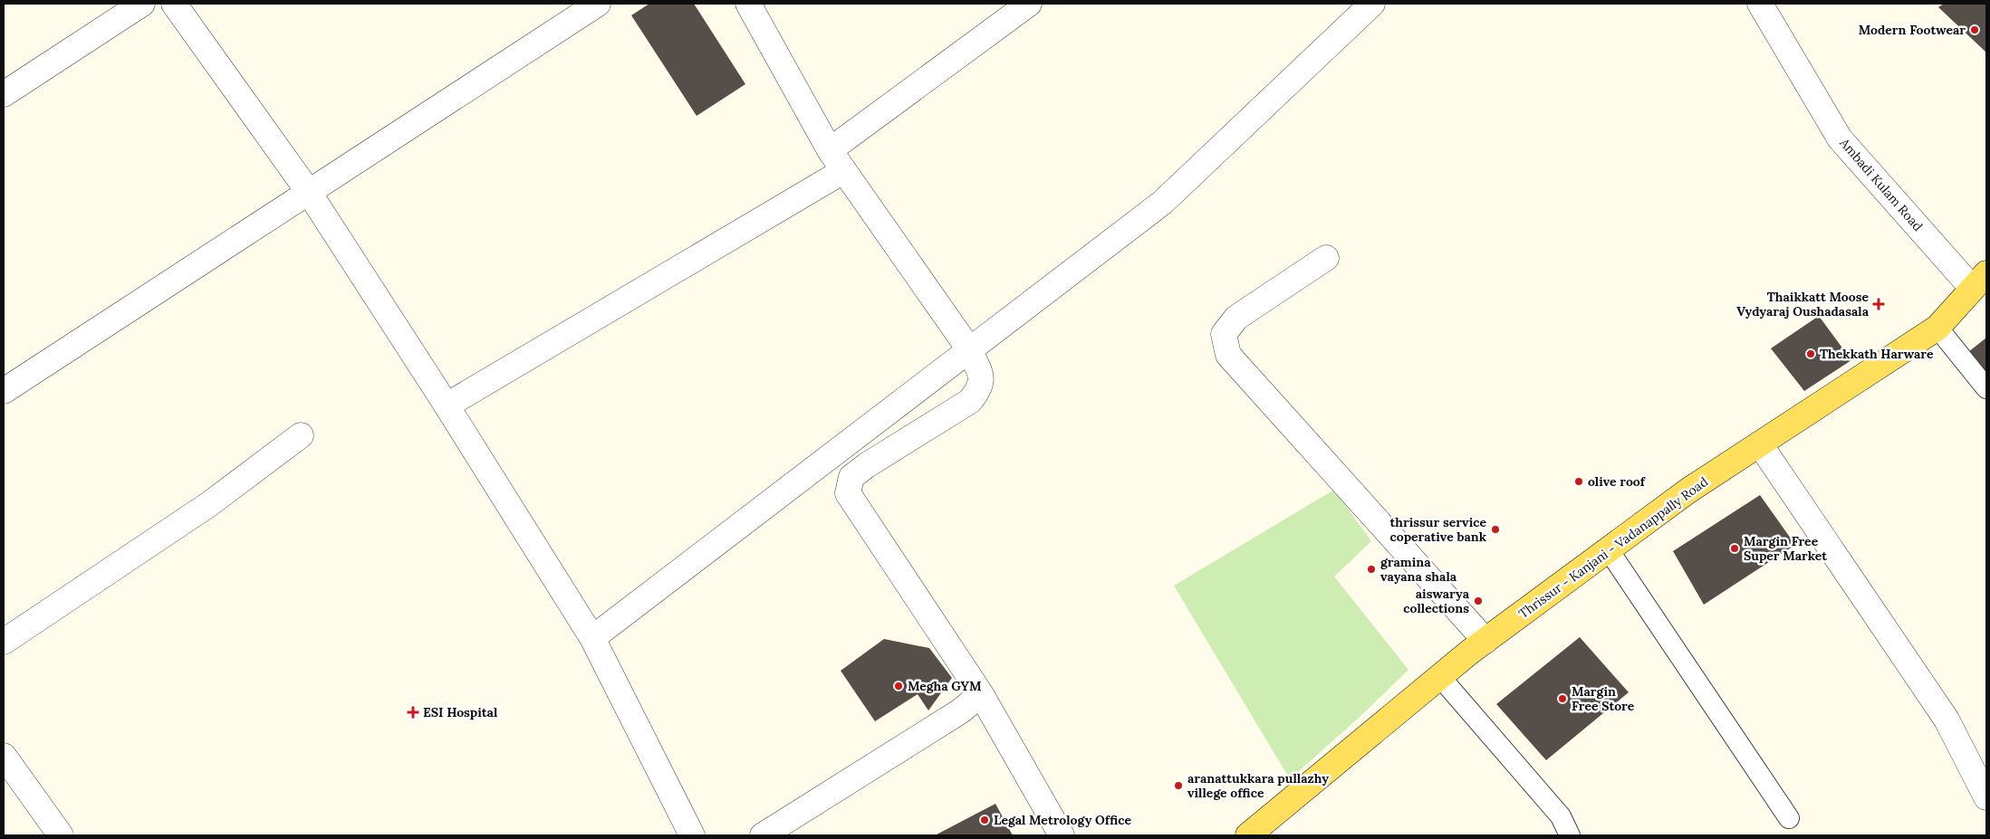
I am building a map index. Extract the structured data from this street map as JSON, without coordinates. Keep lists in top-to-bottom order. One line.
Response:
{"streets":{"main road":["Thrissur - Kanjani - Vadanappally Road"],"street":["Ambadi Kulam Road"]},"crossings":[["Ambadi Kulam Road","Thrissur - Kanjani - Vadanappally Road"]],"places":{"other":["Modern Footwear","Thekkath Harware","olive roof","thrissur service coperative bank","Margin Free Super Market","gramina vayana shala","aiswarya collections","Megha GYM","Margin Free Store","aranattukkara pullazhy villege office","Legal Metrology Office"],"health":["Thaikkatt Moose Vydyaraj Oushadasala","ESI Hospital"]}}
